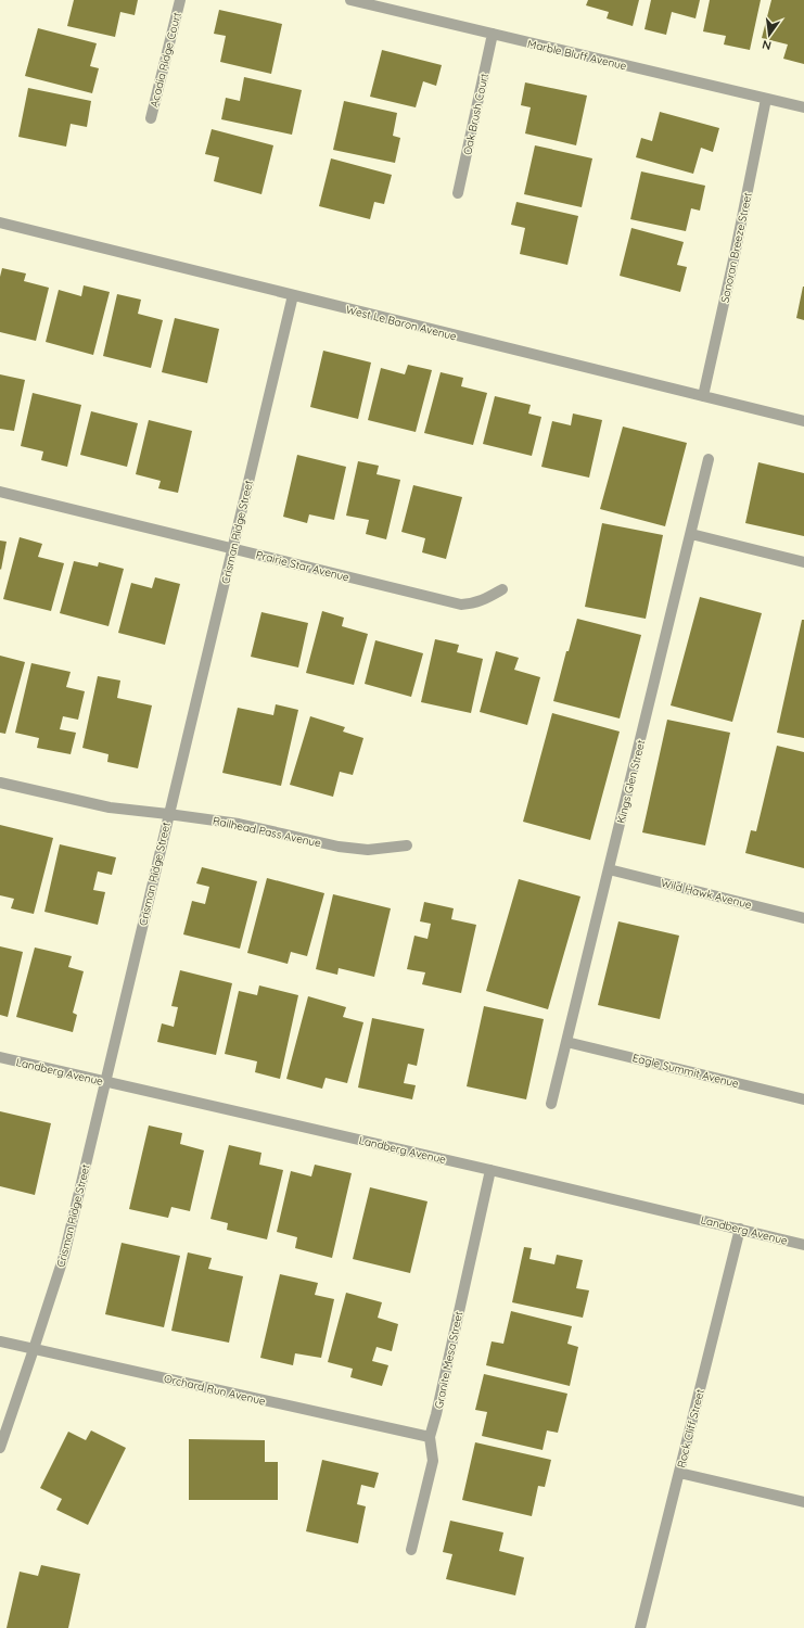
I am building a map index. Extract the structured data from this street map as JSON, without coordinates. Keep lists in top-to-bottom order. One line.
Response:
{"streets":{"street":["Marble Bluff Avenue","Acadia Ridge Court","Oak Brush Court","Sonoran Breeze Street","West Le Baron Avenue","Crisman Ridge Street","Prairie Star Avenue","Kings Glen Street","Railhead Pass Avenue","Wild Hawk Avenue","Eagle Summit Avenue","Landberg Avenue","Granite Mesa Street","Orchard Run Avenue","Rock Cliff Street"]},"crossings":[["Marble Bluff Avenue","Oak Brush Court"],["Marble Bluff Avenue","Sonoran Breeze Street"],["Sonoran Breeze Street","West Le Baron Avenue"],["West Le Baron Avenue","Crisman Ridge Street"],["Crisman Ridge Street","Prairie Star Avenue"],["Crisman Ridge Street","Railhead Pass Avenue"],["Crisman Ridge Street","Landberg Avenue"],["Crisman Ridge Street","Orchard Run Avenue"],["Kings Glen Street","Wild Hawk Avenue"],["Kings Glen Street","Eagle Summit Avenue"],["Landberg Avenue","Granite Mesa Street"],["Landberg Avenue","Rock Cliff Street"],["Granite Mesa Street","Orchard Run Avenue"]],"north":"bottom"}
